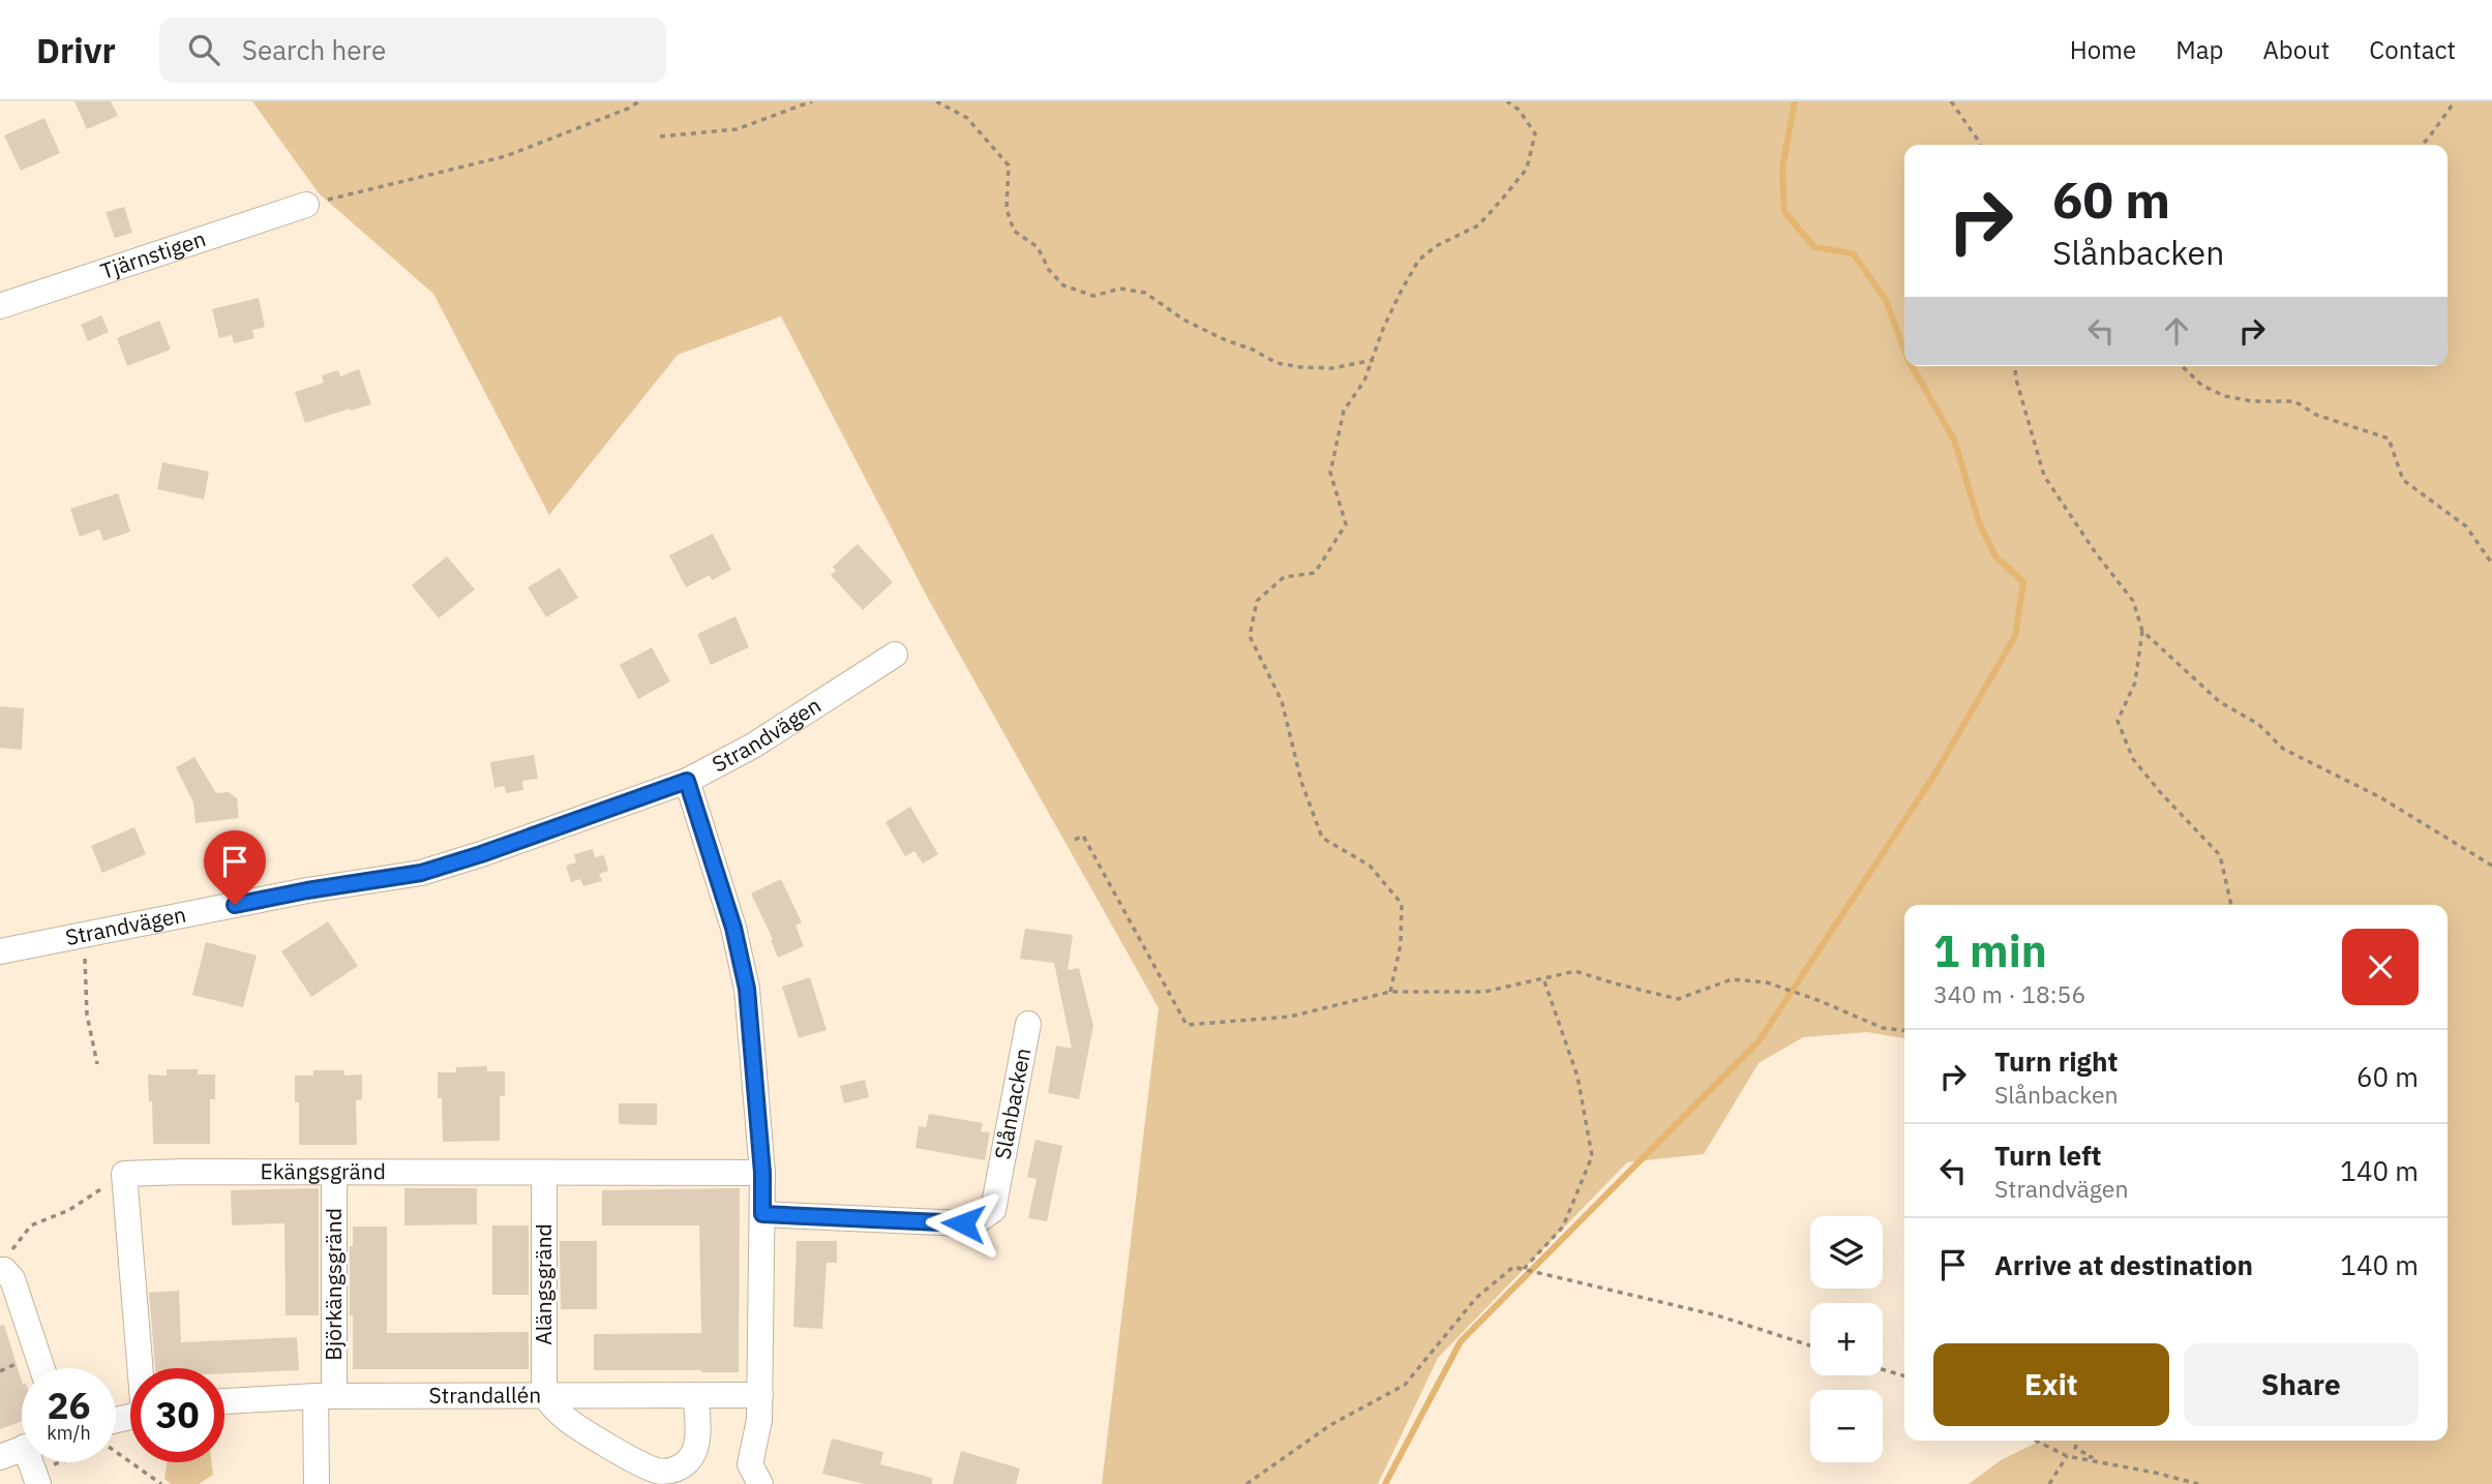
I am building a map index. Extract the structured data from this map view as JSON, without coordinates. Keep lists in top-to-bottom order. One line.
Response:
{"streets":{"street":["Tjärnstigen","Strandvägen","Slånbacken","Ekängsgränd","Björkängsgränd","Alängsgränd","Strandallén"]},"crossings":[["Ekängsgränd","Björkängsgränd"],["Ekängsgränd","Alängsgränd"],["Björkängsgränd","Strandallén"],["Alängsgränd","Strandallén"]],"page":{"header":"Drivr","search":"Search here","nav":["Home","Map","About","Contact"],"turn":["60 m","Slånbacken"],"heading":["1 min","340 m · 18:56"],"list":[{"name":"Turn right","note":"Slånbacken","value":"60 m"},{"name":"Turn left","note":"Strandvägen","value":"140 m"},{"name":"Arrive at destination","value":"140 m"}],"map_buttons":["+","−"],"buttons":["Exit","Share"],"speed":"26 km/h","limit":"30"}}
